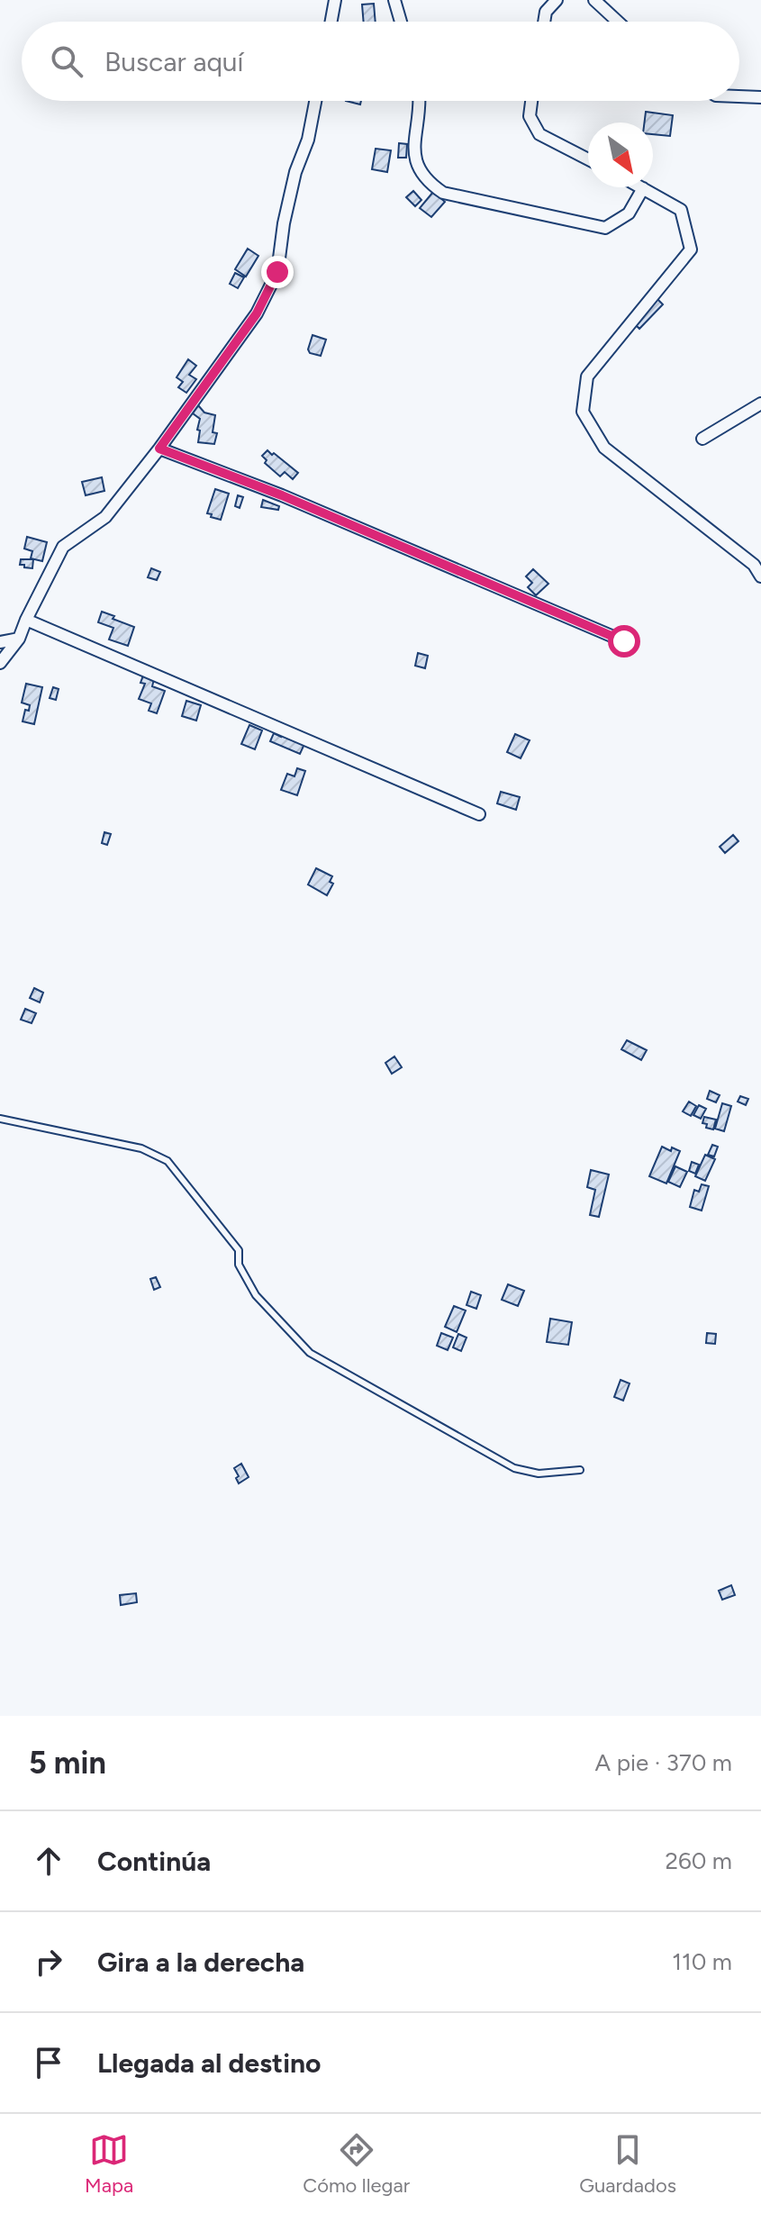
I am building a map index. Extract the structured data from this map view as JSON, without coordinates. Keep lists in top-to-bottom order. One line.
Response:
{"north":"bottom right","page":{"search":"Buscar aquí","heading":["5 min","A pie · 370 m"],"list":[["Continúa","260 m"],["Gira a la derecha","110 m"],"Llegada al destino"],"nav":["Mapa","Cómo llegar","Guardados"]}}
